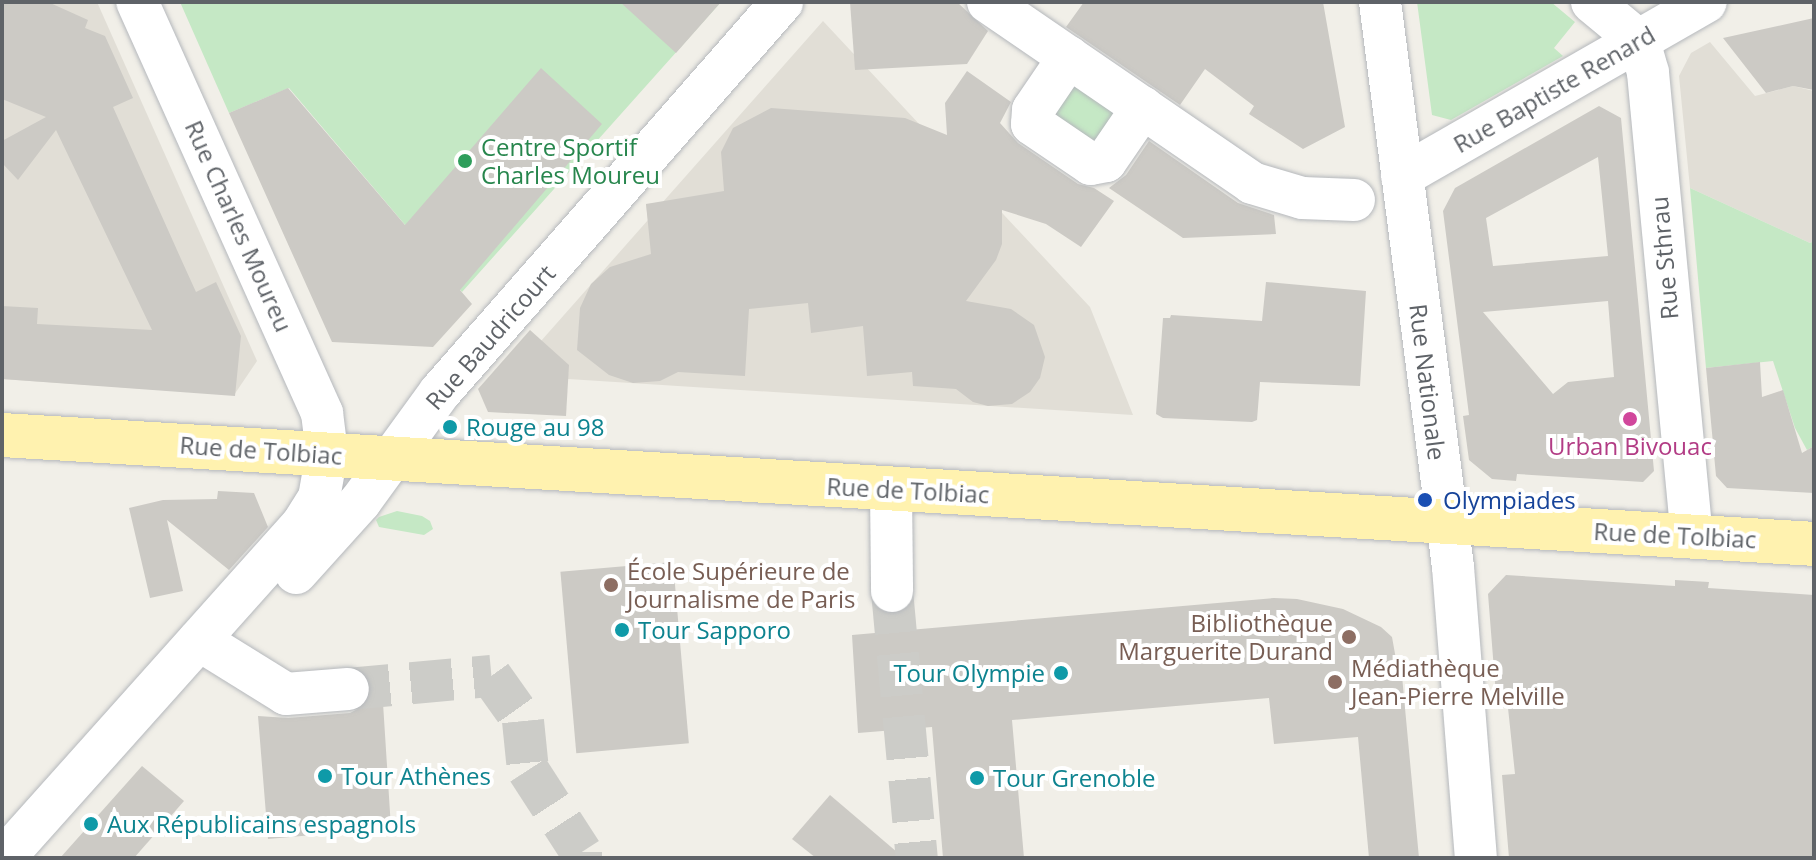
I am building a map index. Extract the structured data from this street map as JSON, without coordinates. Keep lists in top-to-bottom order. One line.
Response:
{"streets":{"main road":["Rue de Tolbiac"],"street":["Rue Baptiste Renard","Rue Charles Moureu","Rue Sthrau","Rue Baudricourt","Rue Nationale"]},"crossings":[["Rue Baptiste Renard","Rue Sthrau"],["Rue Baptiste Renard","Rue Nationale"],["Rue Charles Moureu","Rue Baudricourt"],["Rue Charles Moureu","Rue de Tolbiac"],["Rue Sthrau","Rue de Tolbiac"],["Rue Baudricourt","Rue de Tolbiac"],["Rue Nationale","Rue de Tolbiac"]],"places":["Centre Sportif Charles Moureu","Urban Bivouac","Rouge au 98","Olympiades","École Supérieure de Journalisme de Paris","Tour Sapporo","Bibliothèque Marguerite Durand","Tour Olympie","Médiathèque Jean-Pierre Melville","Tour Athènes","Tour Grenoble","Aux Républicains espagnols"]}
